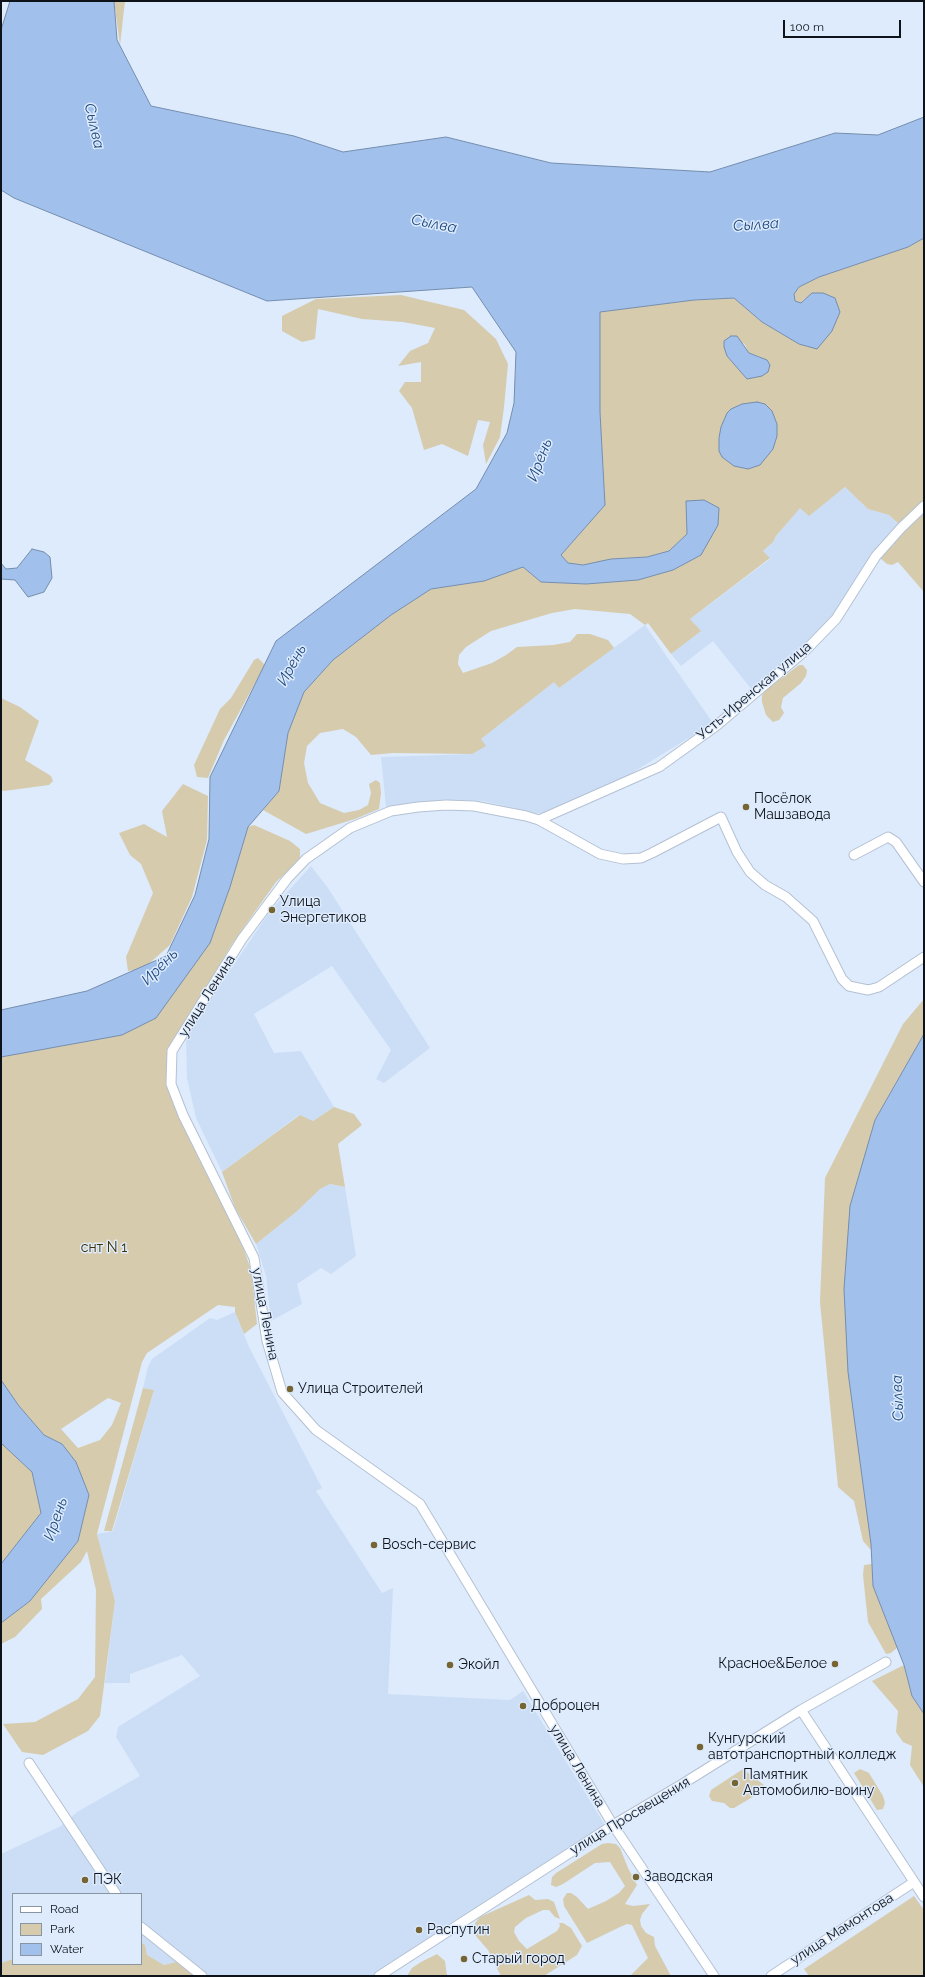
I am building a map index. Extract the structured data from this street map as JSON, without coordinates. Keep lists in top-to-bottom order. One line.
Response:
{"streets":{"street":["Усть-Иренская улица","улица Ленина","улица Просвещения","улица Мамонтова"]},"crossings":[["Усть-Иренская улица","улица Ленина"],["улица Ленина","улица Просвещения"]],"water":["Сылва","Ире́нь","Сы́лва","Ирень"],"parks":["снт N 1"],"places":["Посёлок Машзавода","Улица Энергетиков","Улица Строителей","Bosch-сервис","Красное&Белое","Экойл","Доброцен","Кунгурский автотранспортный колледж","Памятник Автомобилю-воину","Заводская","ПЭК","Распутин","Старый город"],"legend":["Road","Park","Water"],"scale_bar":"100 m"}
